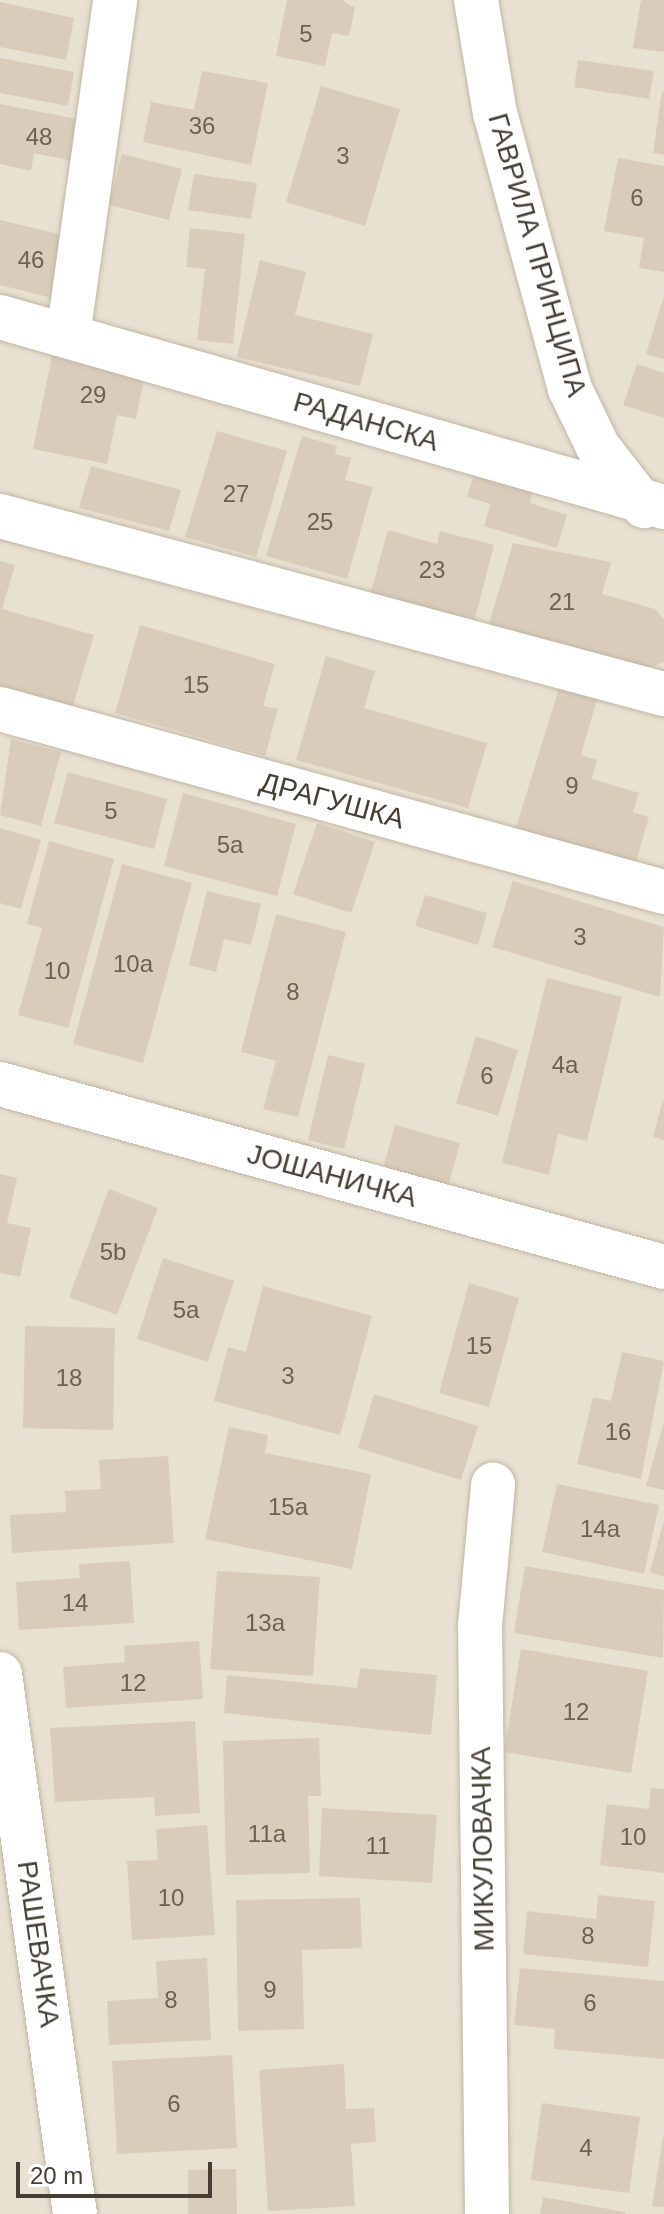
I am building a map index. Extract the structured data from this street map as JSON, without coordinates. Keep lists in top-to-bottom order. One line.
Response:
{"streets":{"street":["ГАВРИЛА ПРИНЦИПА","РАДАНСКА","ДРАГУШКА","ЈОШАНИЧКА","МИКУЛОВАЧКА","РАШЕВАЧКА"]},"crossings":[["ГАВРИЛА ПРИНЦИПА","РАДАНСКА"]],"house_numbers":["5","36","48","3","6","46","29","27","25","23","21","15","9","5","5a","3","10a","10","8","4a","6","5b","5a","15","3","18","16","15a","14a","14","13a","12","12","11a","10","11","10","8","9","8","6","6","4"],"scale_bar":"20 m"}
